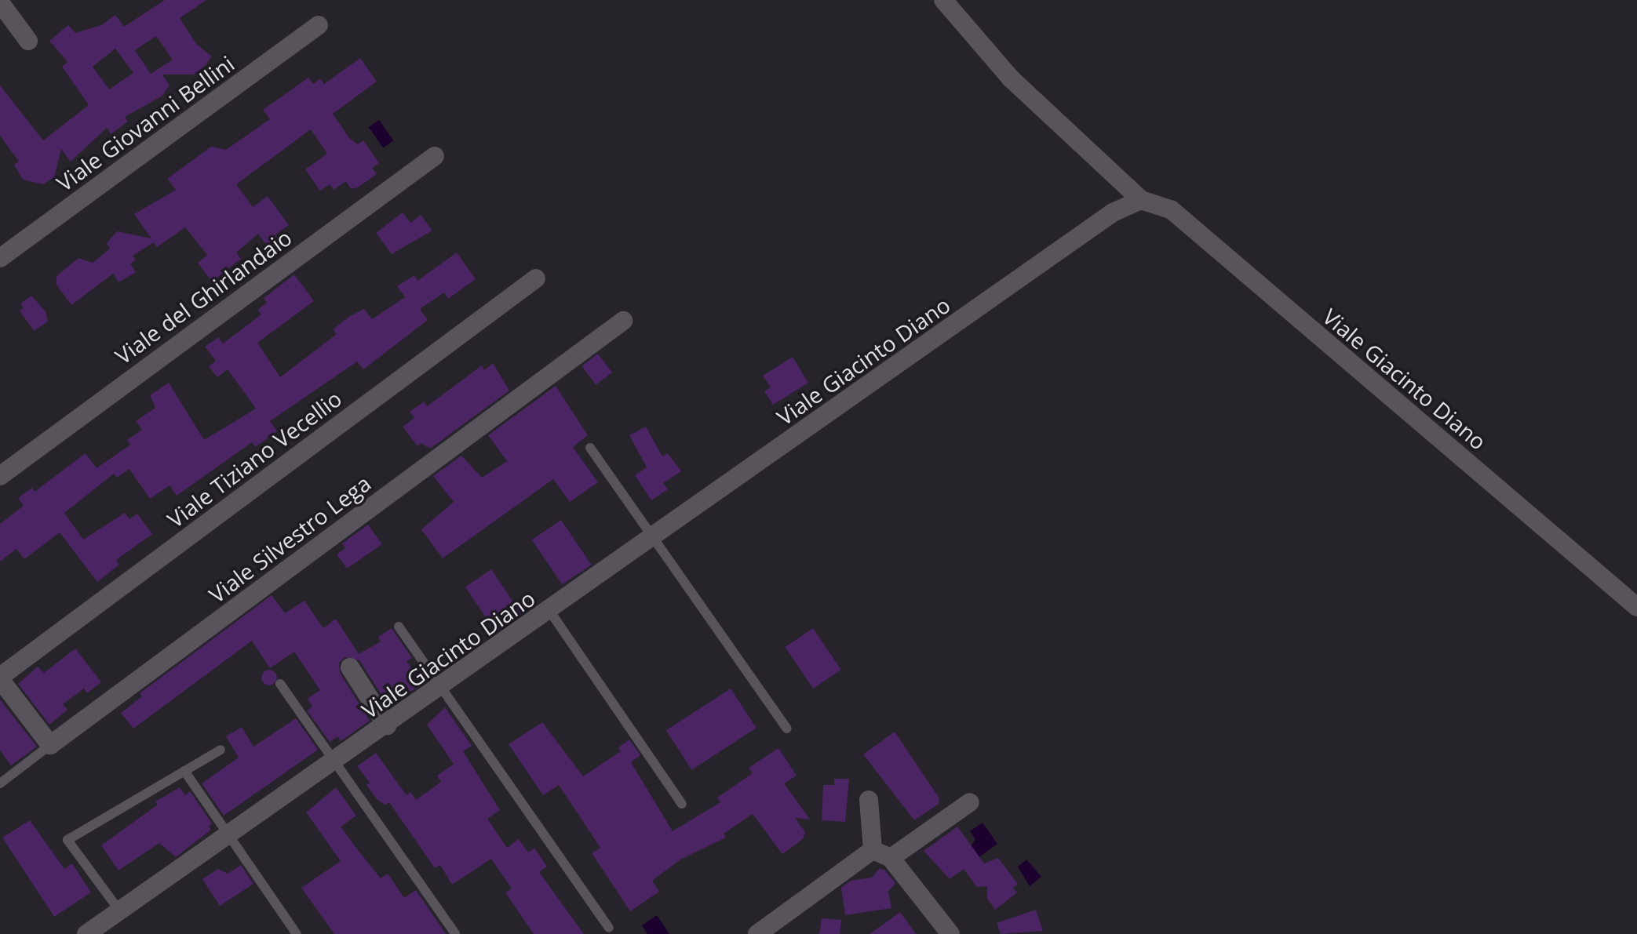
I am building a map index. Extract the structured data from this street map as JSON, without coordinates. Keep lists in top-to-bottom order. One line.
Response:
{"streets":{"street":["Viale Giovanni Bellini","Viale del Ghirlandaio","Viale Giacinto Diano","Viale Tiziano Vecellio","Viale Silvestro Lega"]}}
